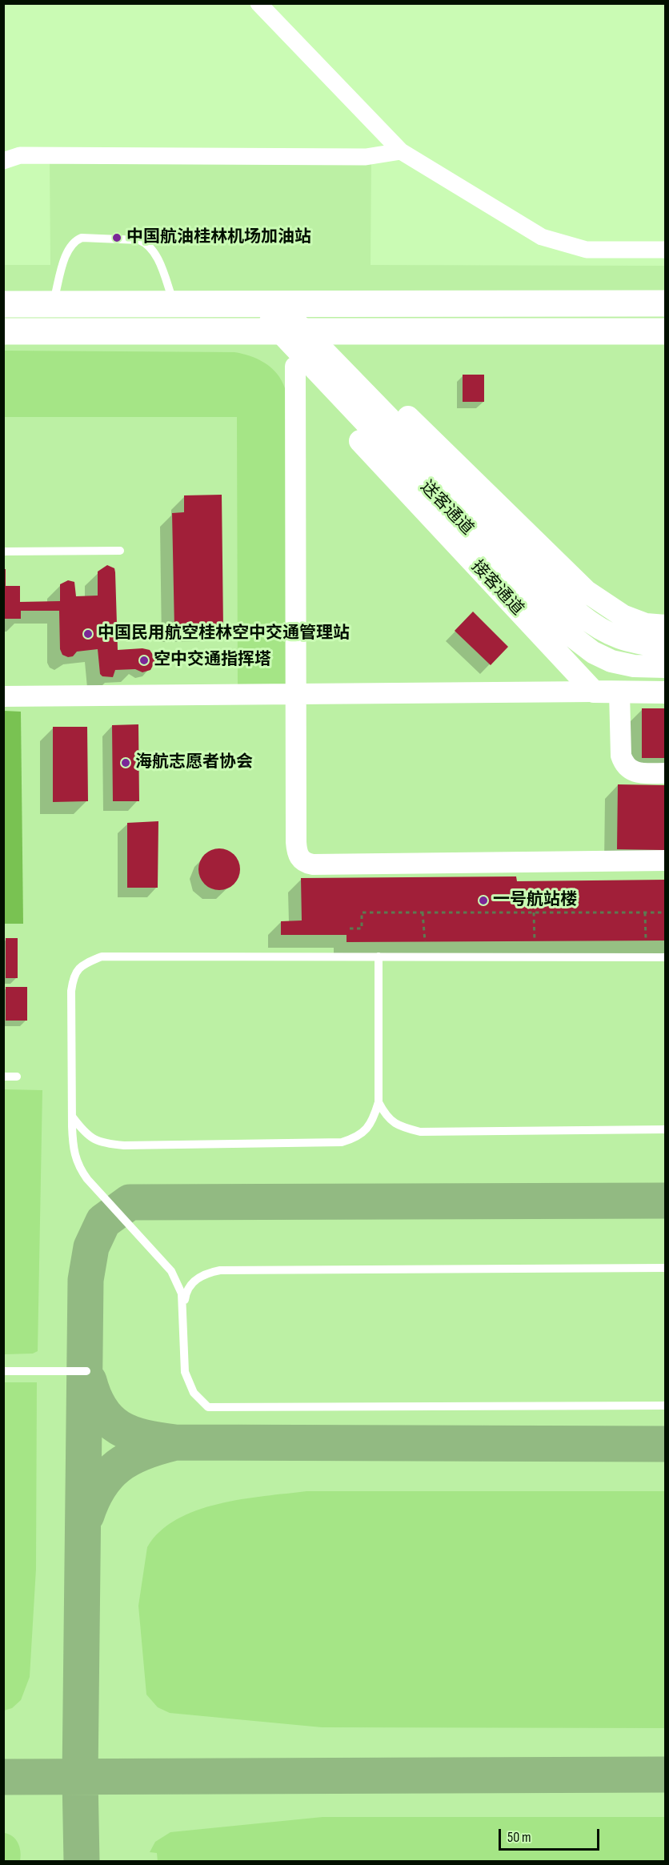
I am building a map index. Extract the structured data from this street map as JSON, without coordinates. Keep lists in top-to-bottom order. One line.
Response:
{"streets":{"main road":["送客通道","接客通道"]},"crossings":[["送客通道","接客通道"]],"places":["中国航油桂林机场加油站","中国民用航空桂林空中交通管理站","空中交通指挥塔","海航志愿者协会","一号航站楼"],"scale_bar":"50 m"}
